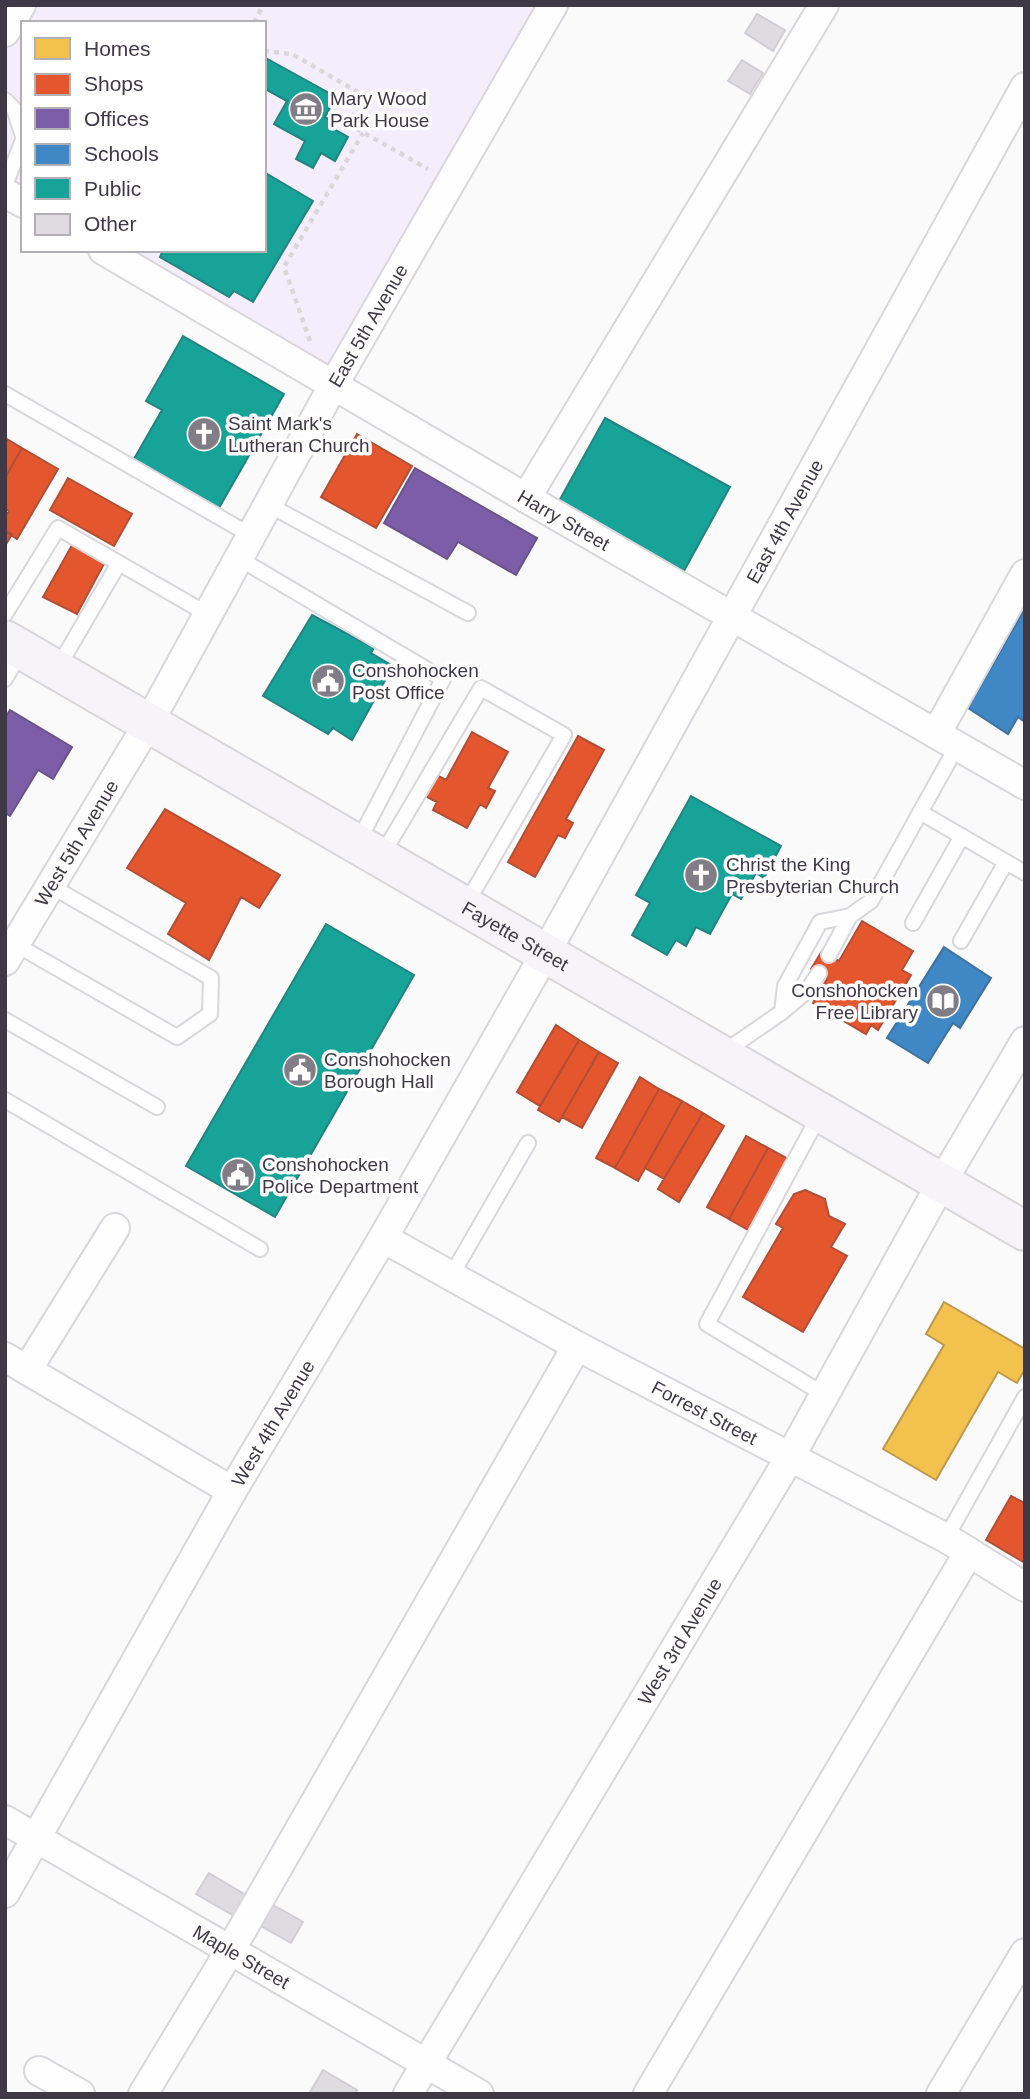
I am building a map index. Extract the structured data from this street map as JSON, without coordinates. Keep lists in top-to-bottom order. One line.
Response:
{"streets":{"main road":["Fayette Street"],"street":["East 5th Avenue","Harry Street","East 4th Avenue","West 5th Avenue","Forrest Street","West 4th Avenue","West 3rd Avenue","Maple Street"]},"crossings":[["East 5th Avenue","Harry Street"],["East 5th Avenue","West 5th Avenue"],["East 5th Avenue","Fayette Street"],["Harry Street","East 4th Avenue"],["East 4th Avenue","Fayette Street"],["East 4th Avenue","West 4th Avenue"],["West 5th Avenue","Fayette Street"],["Fayette Street","West 4th Avenue"],["Fayette Street","West 3rd Avenue"],["Forrest Street","West 4th Avenue"],["Forrest Street","West 3rd Avenue"],["West 4th Avenue","Maple Street"],["West 3rd Avenue","Maple Street"]],"places":{"museum":["Mary Wood Park House"],"church":["Saint Mark's Lutheran Church","Christ the King Presbyterian Church"],"public building":["Conshohocken Post Office","Conshohocken Borough Hall","Conshohocken Police Department"],"library":["Conshohocken Free Library"]},"legend":["Homes","Shops","Offices","Schools","Public","Other"]}
